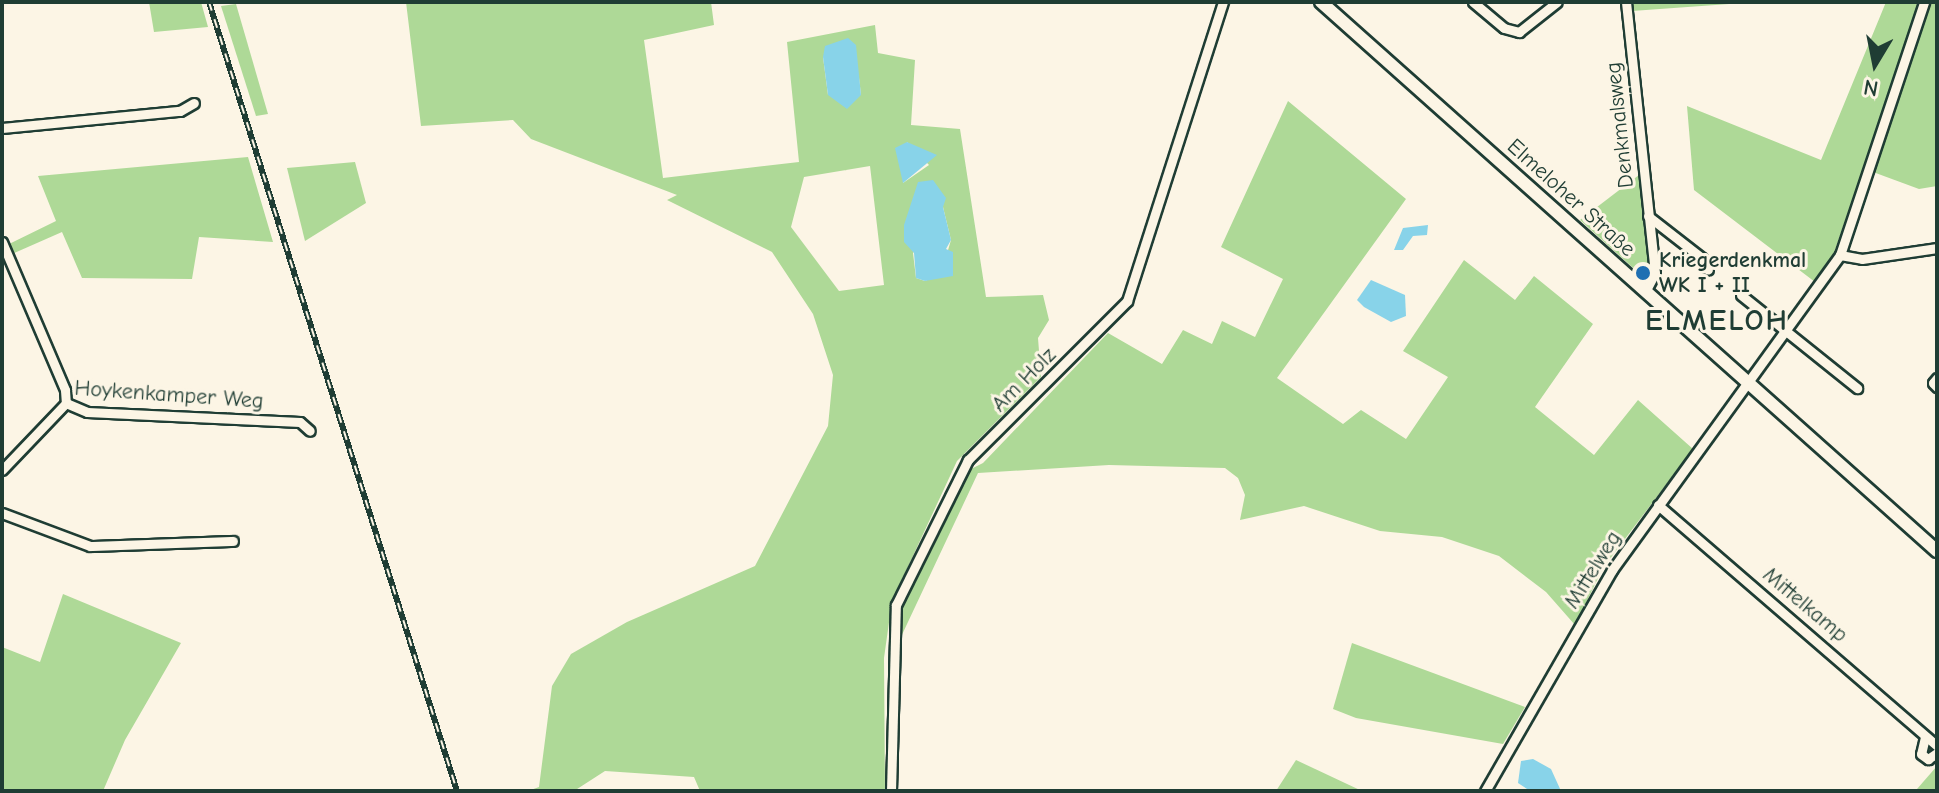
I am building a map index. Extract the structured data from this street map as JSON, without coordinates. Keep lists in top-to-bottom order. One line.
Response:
{"streets":{"street":["Denkmalsweg","Elmeloher Straße","Am Holz","Hoykenkamper Weg","Mittelweg","Mittelkamp"]},"crossings":[["Denkmalsweg","Elmeloher Straße"],["Elmeloher Straße","Mittelweg"],["Mittelweg","Mittelkamp"]],"districts":["ELMELOH"],"places":["Kriegerdenkmal WK I + II"],"north":"bottom"}
